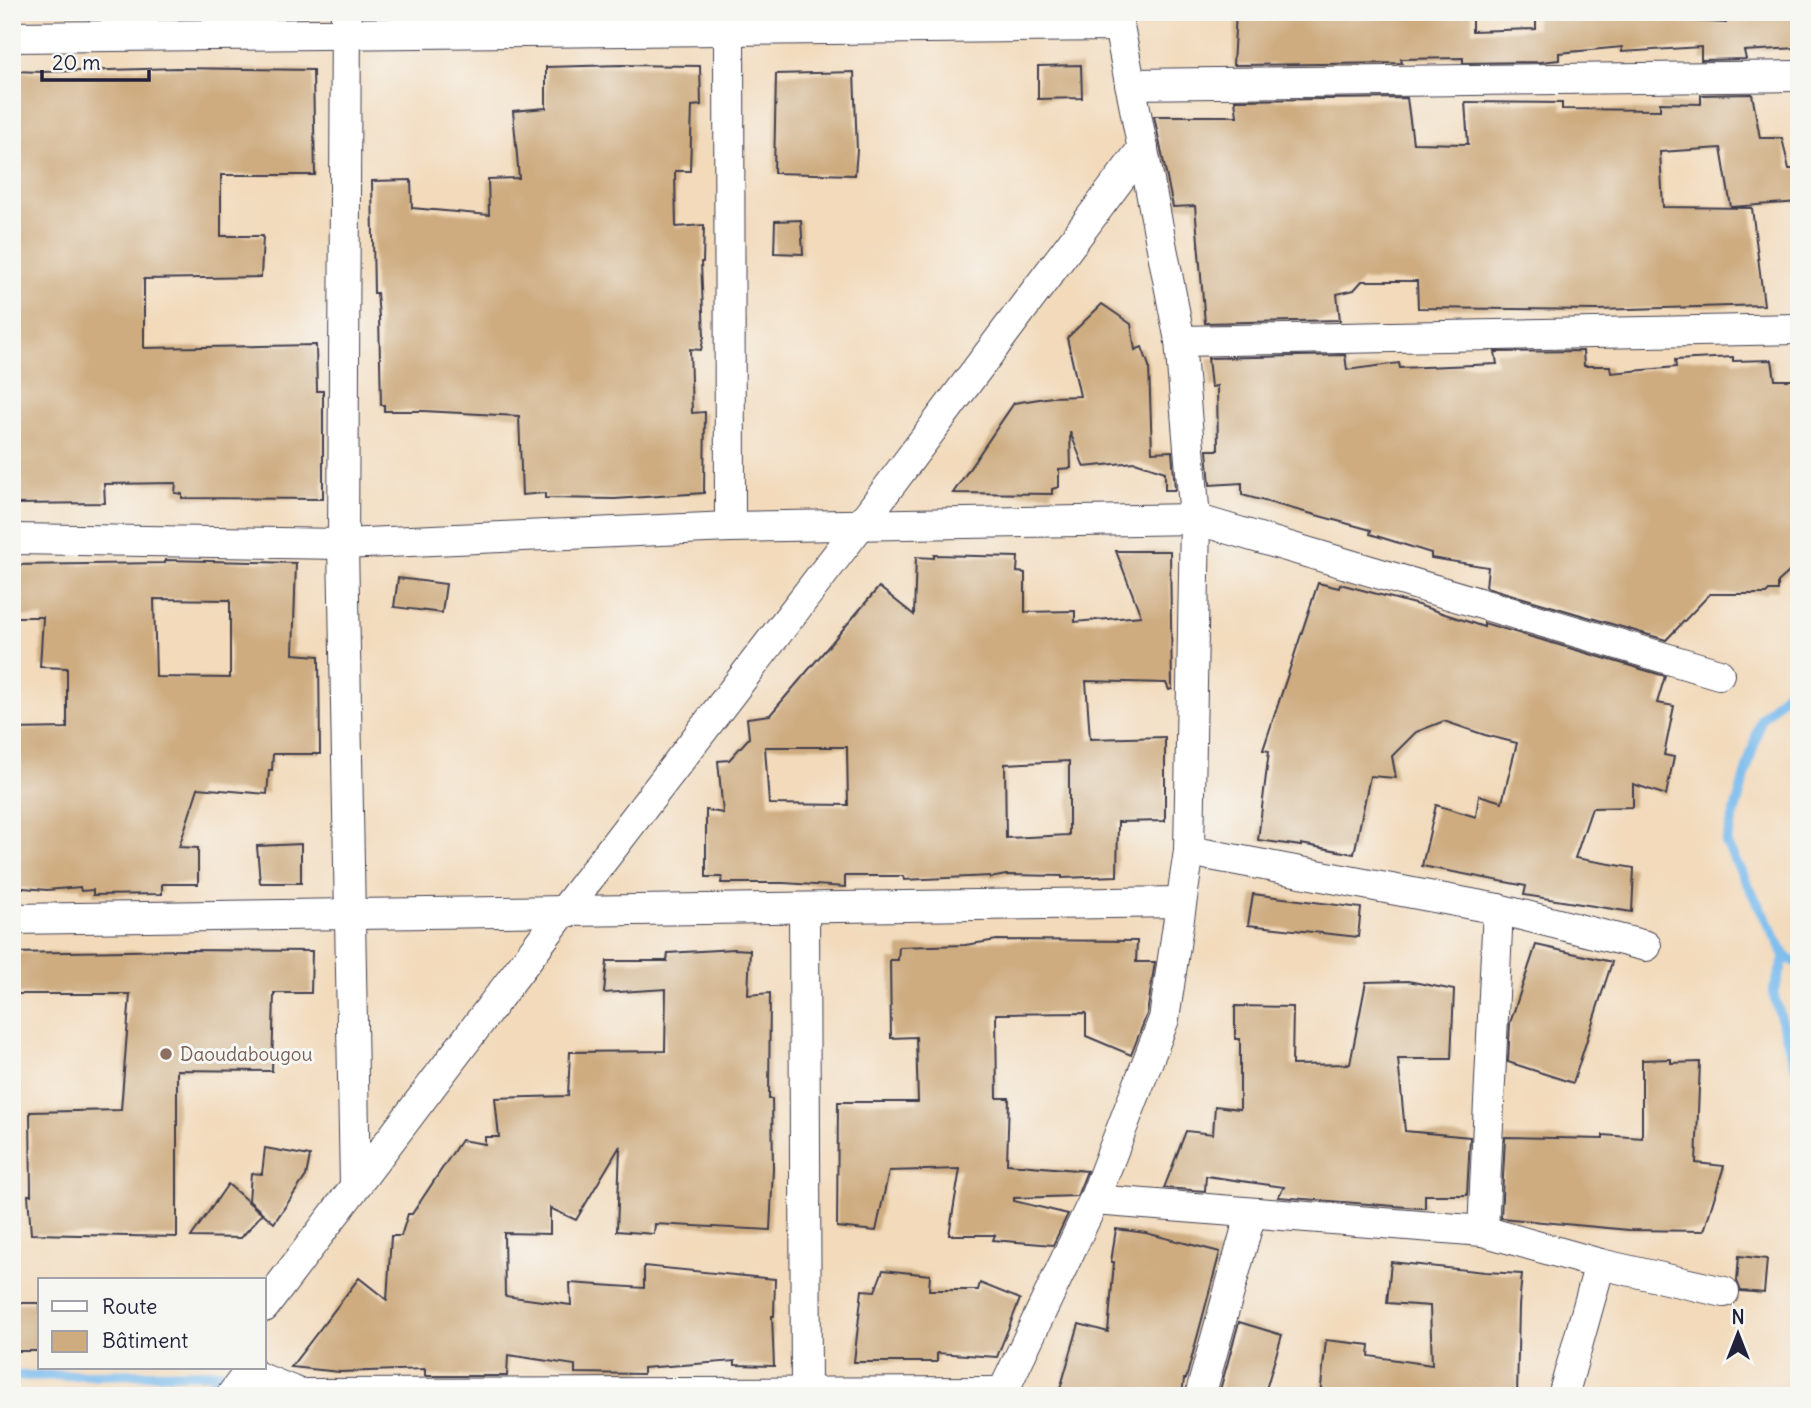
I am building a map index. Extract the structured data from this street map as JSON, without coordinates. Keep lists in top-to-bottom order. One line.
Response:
{"places":["Daoudabougou"],"legend":["Route","Bâtiment"],"scale_bar":"20 m","north":"top"}
